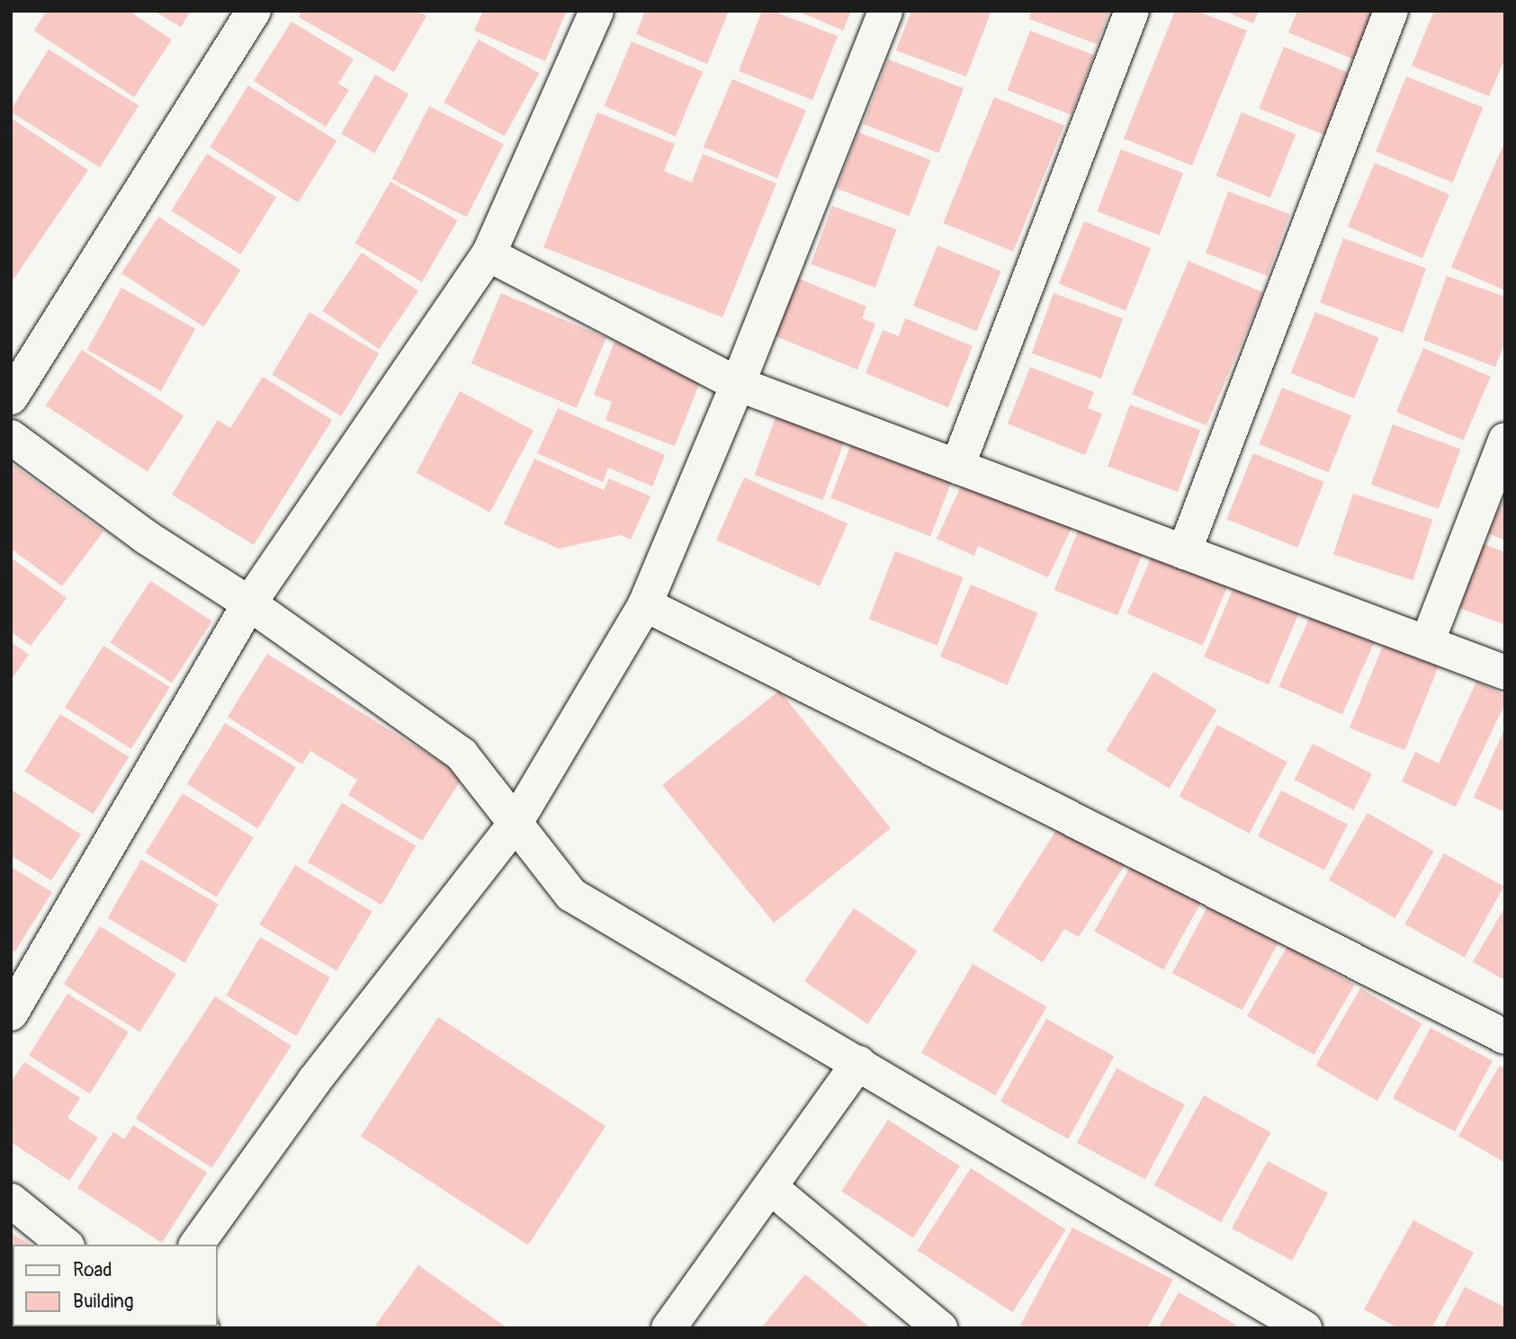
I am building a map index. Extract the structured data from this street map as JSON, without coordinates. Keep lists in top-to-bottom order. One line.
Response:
{"legend":["Road","Building"]}
